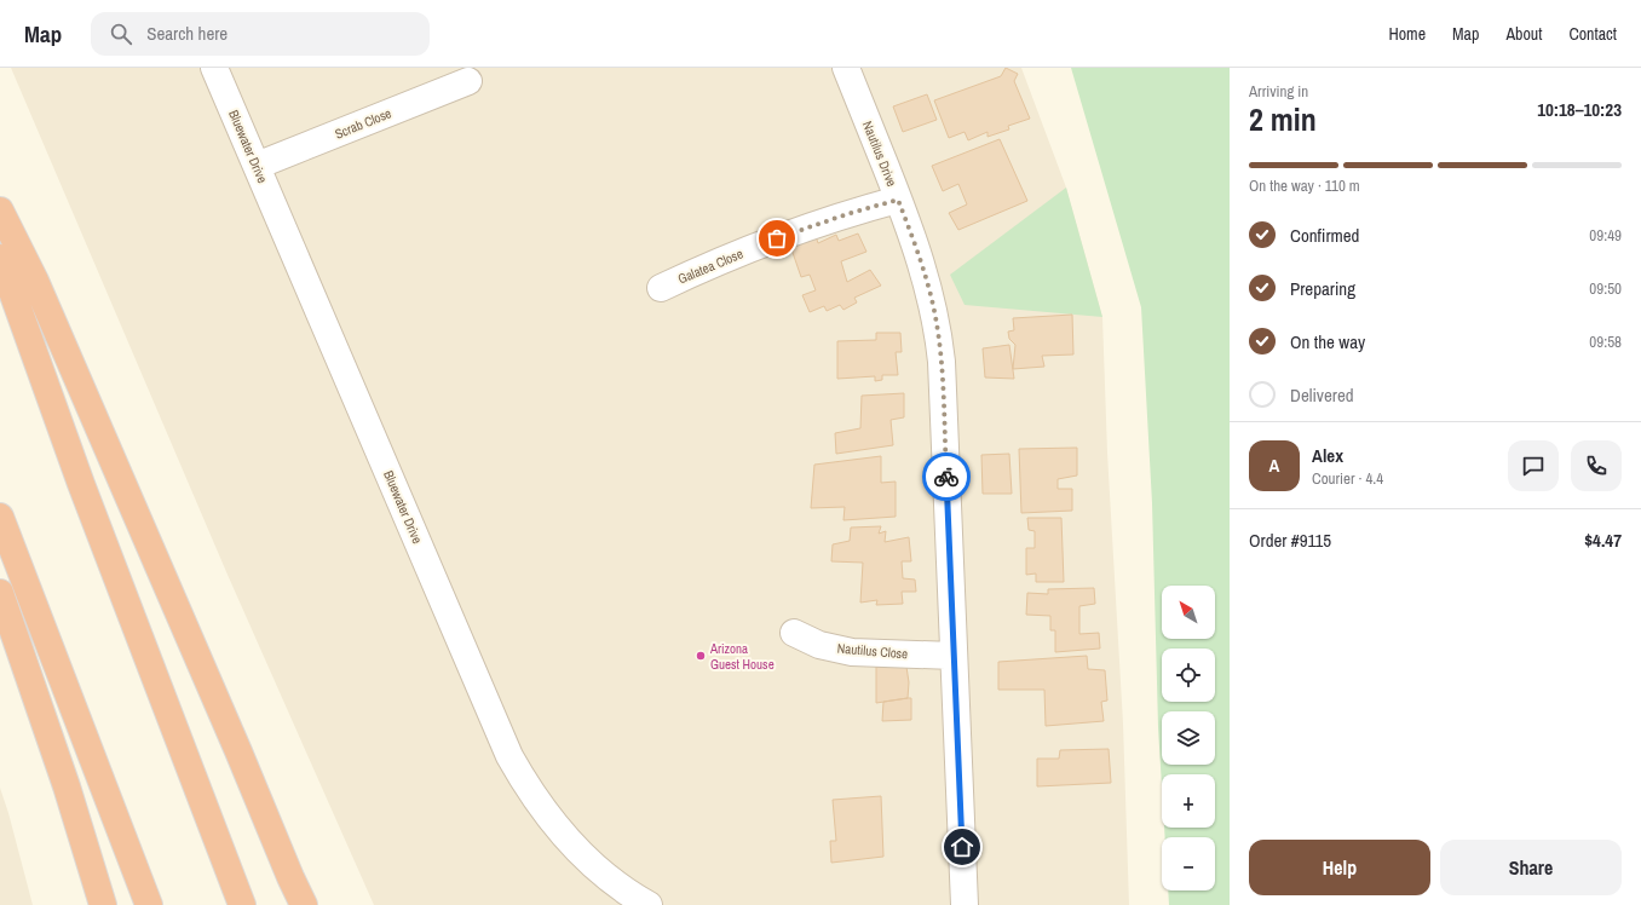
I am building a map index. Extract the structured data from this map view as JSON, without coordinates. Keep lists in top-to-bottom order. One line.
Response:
{"streets":{"street":["Scrab Close","Bluewater Drive","Nautilus Drive","Galatea Close","Nautilus Close"]},"crossings":[["Scrab Close","Bluewater Drive"],["Nautilus Drive","Galatea Close"],["Nautilus Drive","Nautilus Close"]],"places":["Arizona Guest House"],"north":"top left","page":{"header":"Map","search":"Search here","nav":["Home","Map","About","Contact"],"heading":["2 min","Arriving in","10:18–10:23"],"panel":["Alex","Courier · 4.4","Order #9115","$4.47"],"bar":"On the way · 110 m","list":[["Confirmed","09:49"],["Preparing","09:50"],["On the way","09:58"],"Delivered"],"round":"A","map_buttons":["+","−"],"buttons":["Help","Share"]}}
